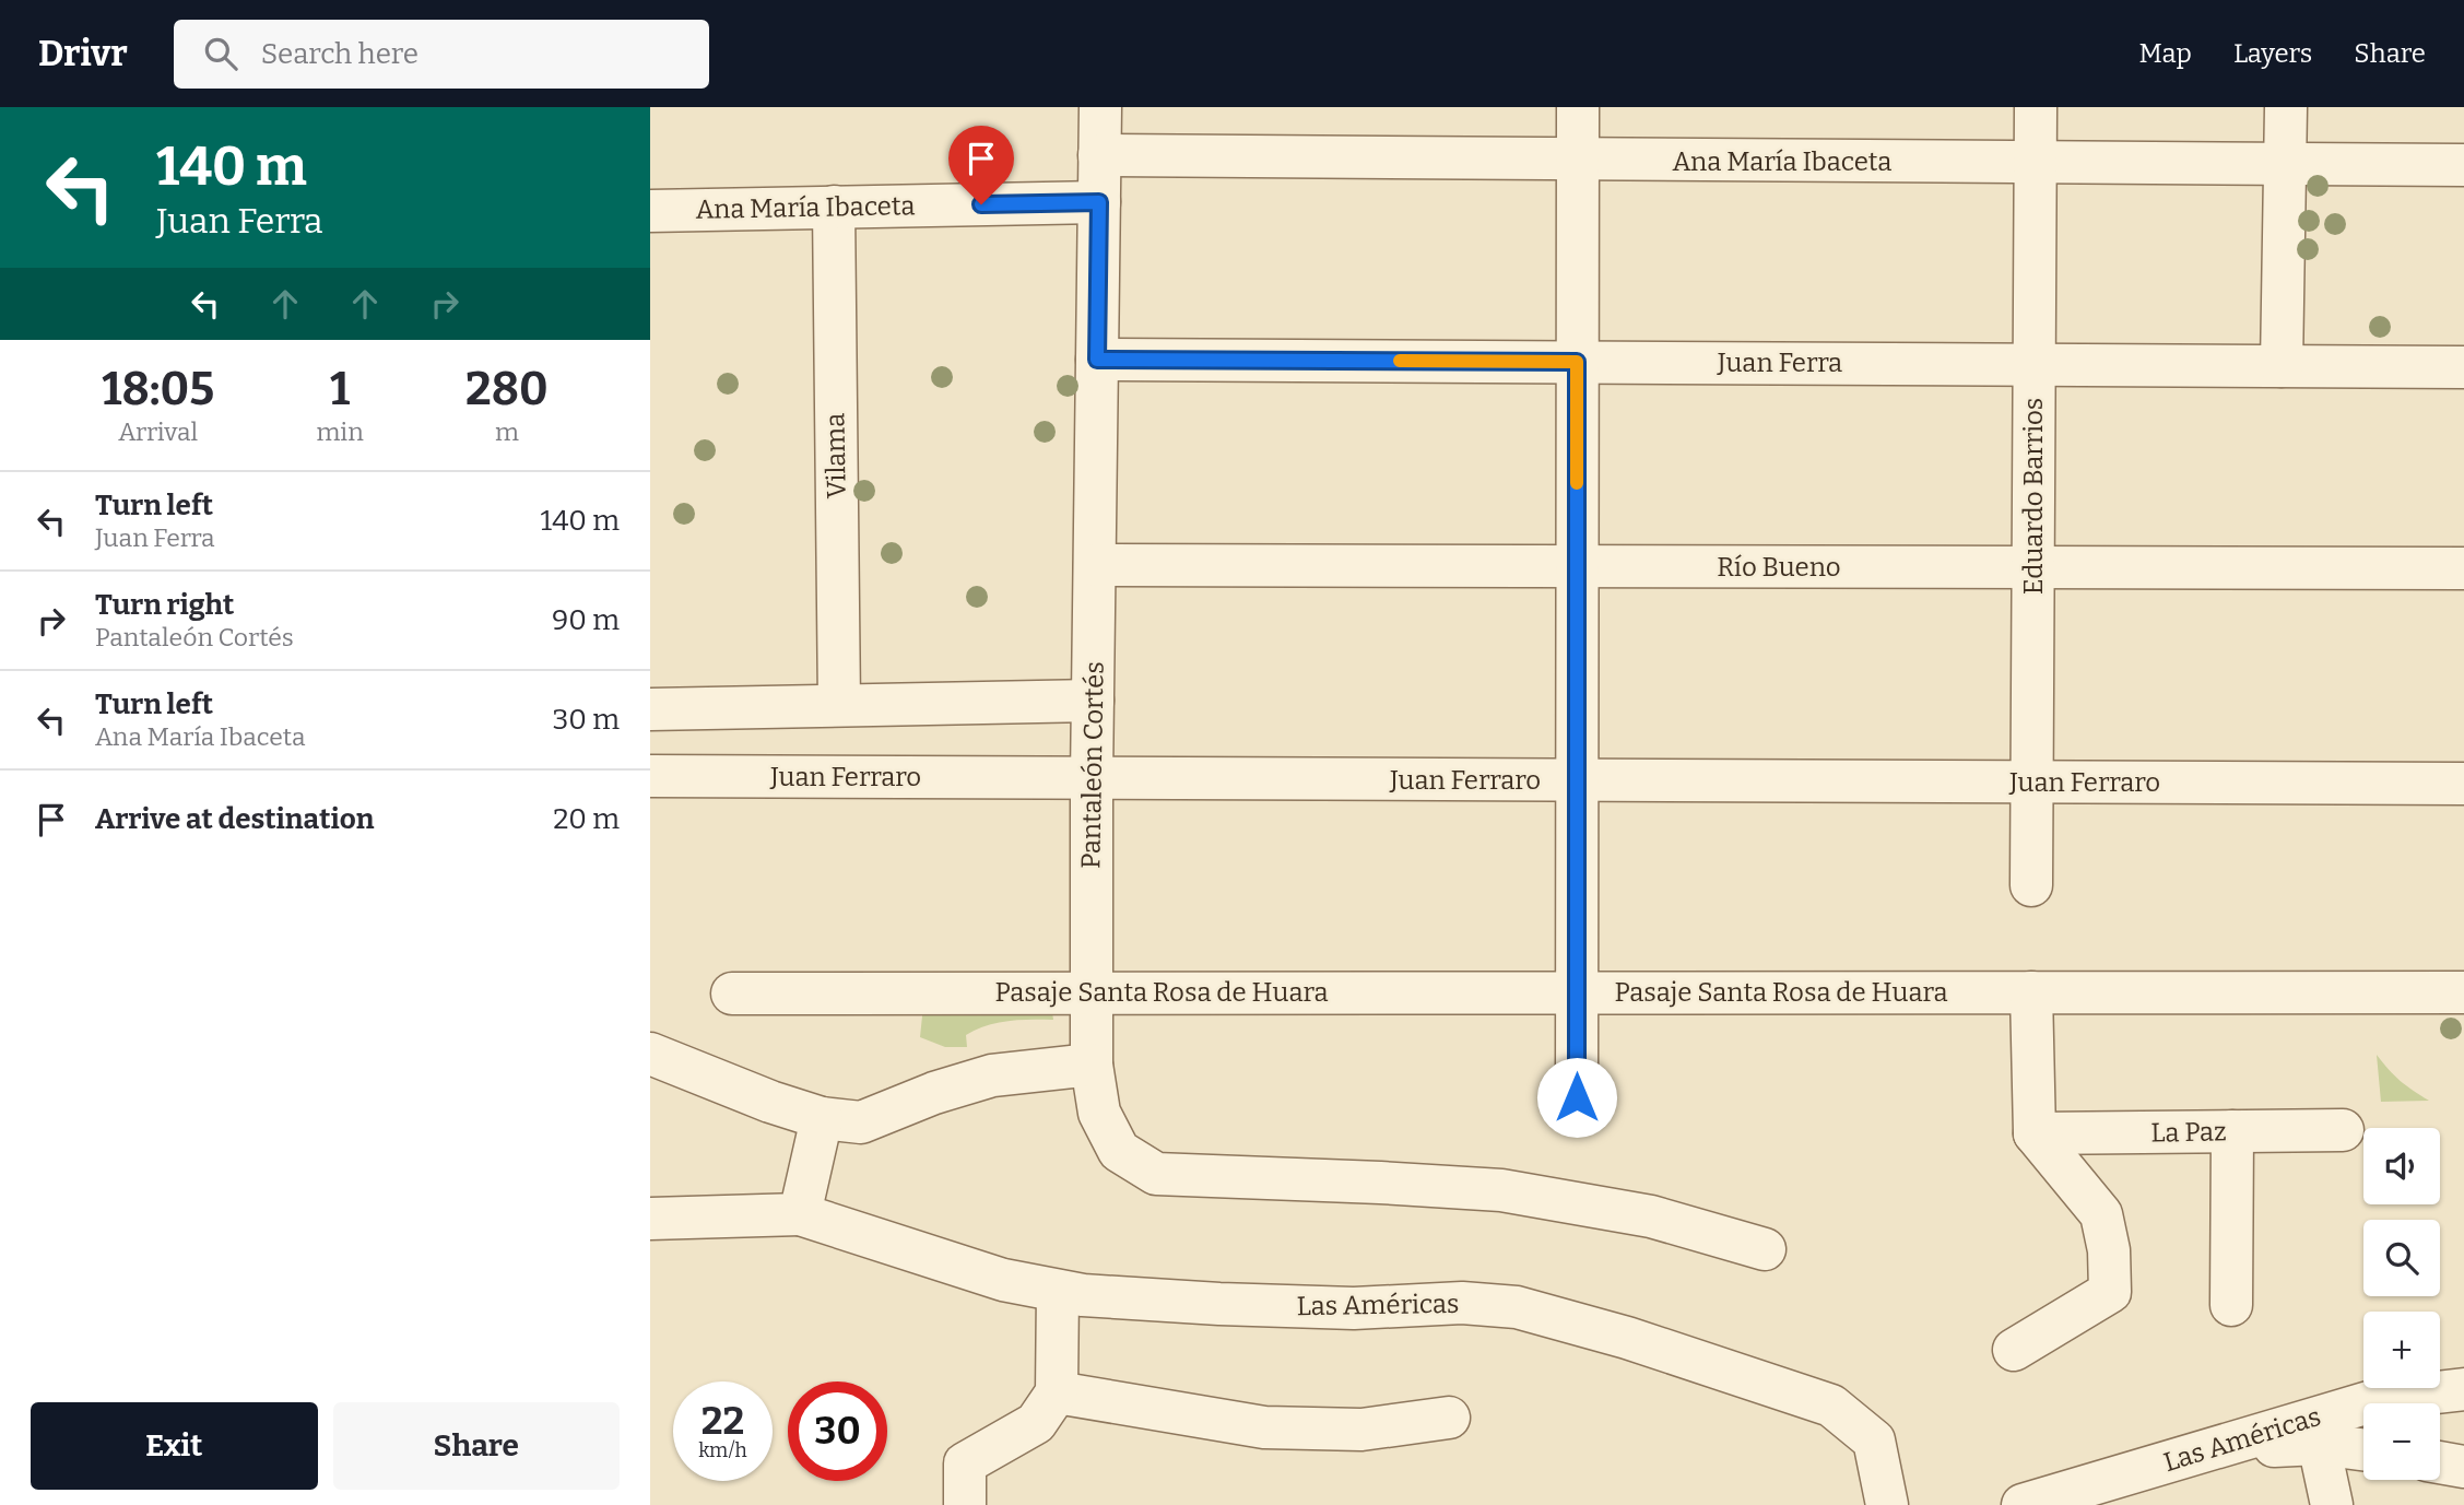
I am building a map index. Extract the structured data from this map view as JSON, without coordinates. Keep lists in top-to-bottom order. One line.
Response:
{"streets":{"street":["Ana María Ibaceta","Juan Ferra","Vilama","Eduardo Barrios","Río Bueno","Pantaleón Cortés","Juan Ferraro","Pasaje Santa Rosa de Huara","La Paz","Las Américas"]},"crossings":[["Ana María Ibaceta","Vilama"],["Ana María Ibaceta","Eduardo Barrios"],["Ana María Ibaceta","Pantaleón Cortés"],["Juan Ferra","Eduardo Barrios"],["Juan Ferra","Pantaleón Cortés"],["Eduardo Barrios","Río Bueno"],["Eduardo Barrios","Juan Ferraro"],["Río Bueno","Pantaleón Cortés"],["Pantaleón Cortés","Juan Ferraro"],["Pantaleón Cortés","Pasaje Santa Rosa de Huara"]],"page":{"header":"Drivr","search":"Search here","nav":["Map","Layers","Share"],"turn":["140 m","Juan Ferra"],"eta":["18:05","Arrival","1","min","280","m"],"list":[{"name":"Turn left","note":"Juan Ferra","value":"140 m"},{"name":"Turn right","note":"Pantaleón Cortés","value":"90 m"},{"name":"Turn left","note":"Ana María Ibaceta","value":"30 m"},{"name":"Arrive at destination","value":"20 m"}],"map_buttons":["+","−"],"speed":"22 km/h","limit":"30","buttons":["Exit","Share"]}}
